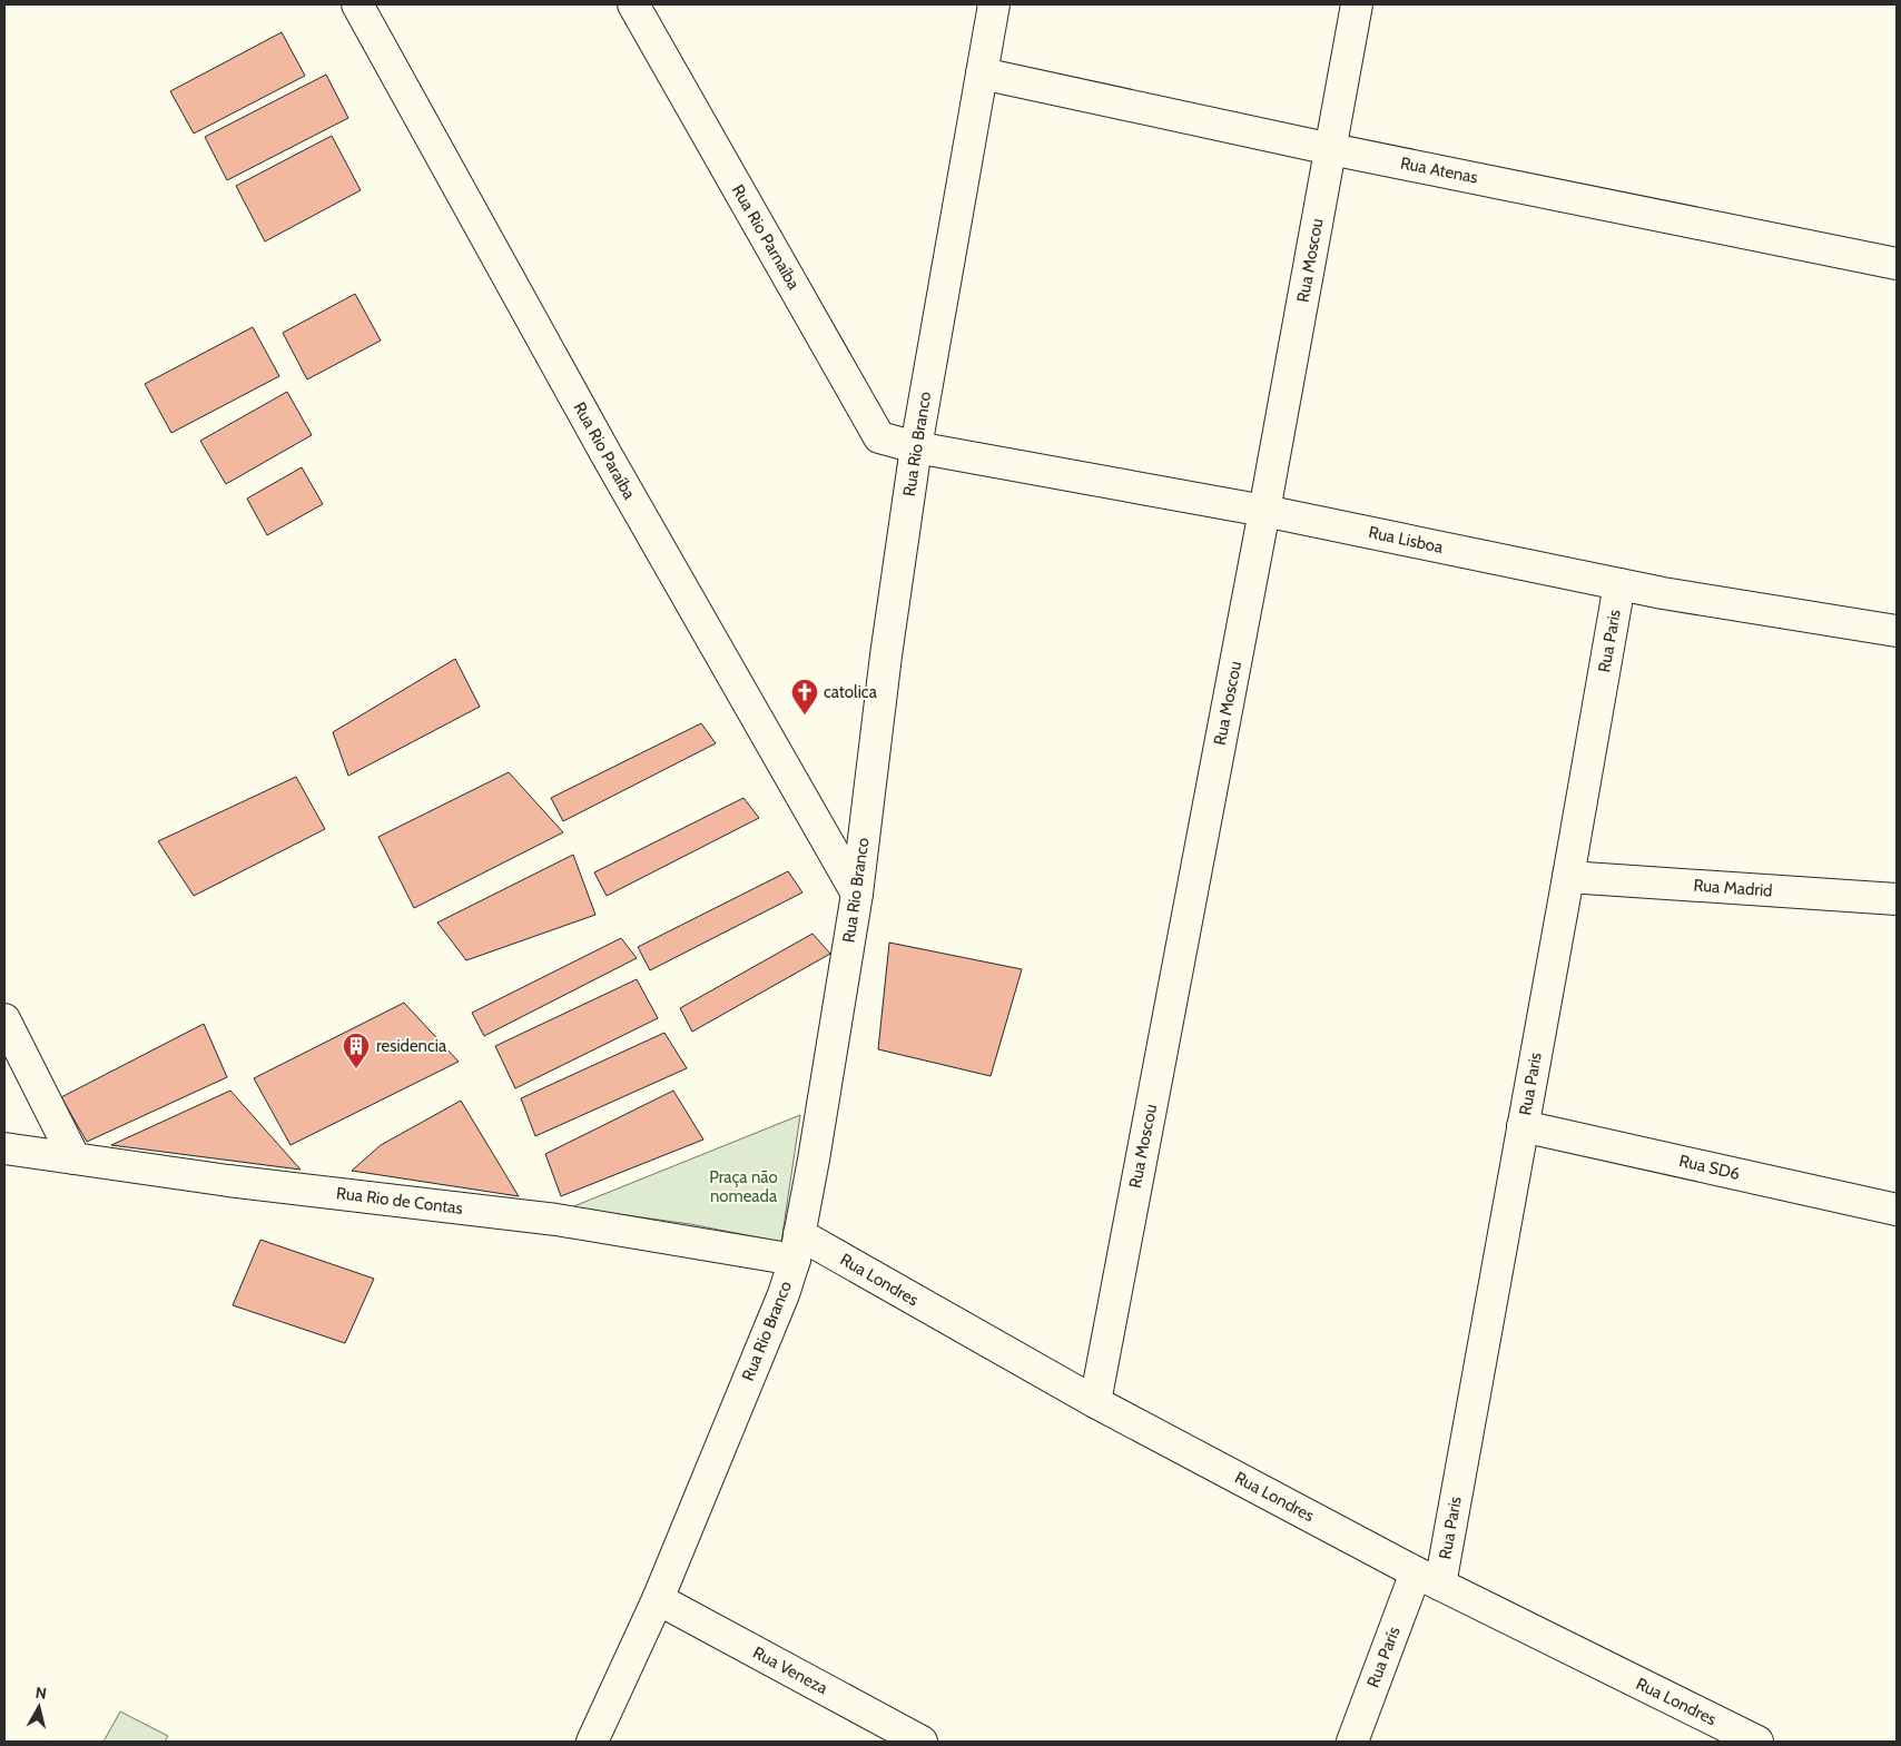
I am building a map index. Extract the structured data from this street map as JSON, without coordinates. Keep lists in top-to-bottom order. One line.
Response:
{"streets":{"street":["Rua Atenas","Rua Rio Parnaíba","Rua Moscou","Rua Rio Branco","Rua Rio Paraíba","Rua Lisboa","Rua Paris","Rua Madrid","Rua SD6","Rua Rio de Contas","Rua Londres","Rua París","Rua Veneza"]},"crossings":[["Rua Atenas","Rua Moscou"],["Rua Atenas","Rua Rio Branco"],["Rua Rio Parnaíba","Rua Rio Branco"],["Rua Rio Parnaíba","Rua Lisboa"],["Rua Moscou","Rua Lisboa"],["Rua Moscou","Rua Londres"],["Rua Rio Branco","Rua Rio Paraíba"],["Rua Rio Branco","Rua Lisboa"],["Rua Rio Branco","Rua Rio de Contas"],["Rua Rio Branco","Rua Londres"],["Rua Rio Branco","Rua Veneza"],["Rua Lisboa","Rua Paris"],["Rua Paris","Rua Madrid"],["Rua Paris","Rua SD6"],["Rua Paris","Rua Londres"],["Rua Paris","Rua París"],["Rua Rio de Contas","Rua Londres"],["Rua Londres","Rua París"]],"parks":["Praça não nomeada"],"places":{"church":["catolica"],"building":["residencia"]},"north":"top"}
